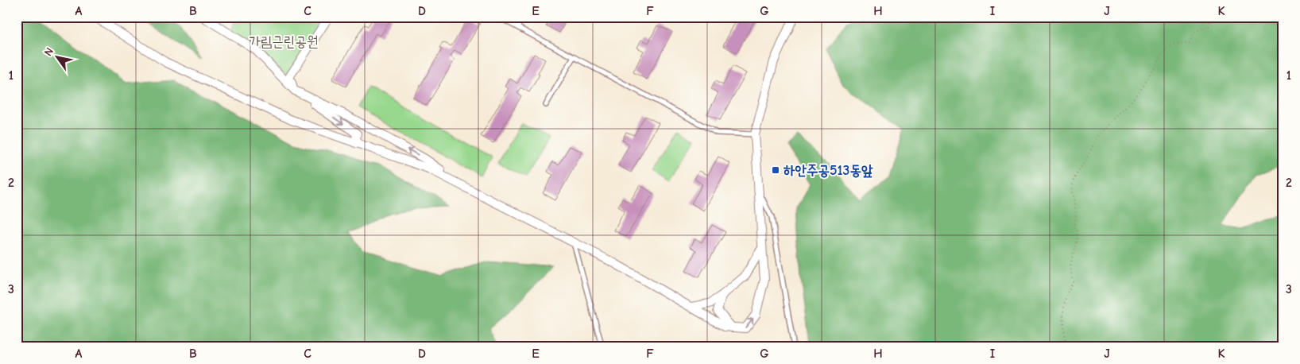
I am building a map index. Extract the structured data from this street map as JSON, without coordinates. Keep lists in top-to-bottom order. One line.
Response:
{"parks":["가림근린공원"],"places":{"transit":["하안주공513동앞"]},"north":"top left","grid":{"columns":["A","B","C","D","E","F","G","H","I","J","K"],"rows":["1","2","3"]}}
